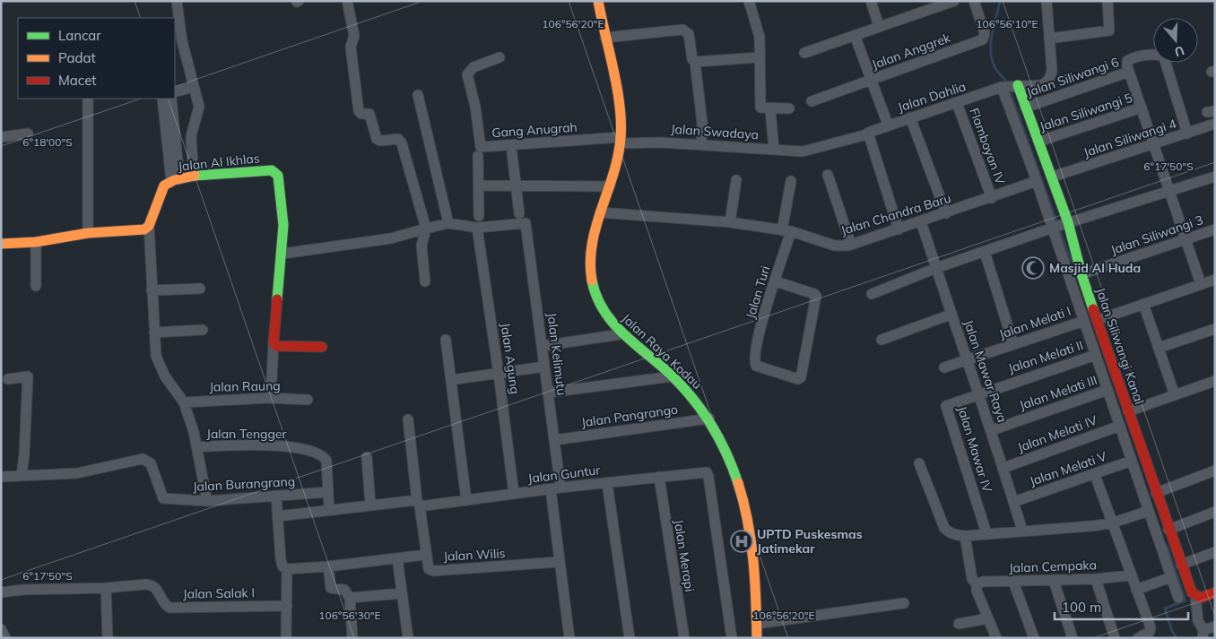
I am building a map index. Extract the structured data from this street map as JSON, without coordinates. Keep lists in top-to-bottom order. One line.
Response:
{"streets":{"street":["Jalan Anggrek","Jalan Siliwangi 6","Jalan Dahlia","Jalan Siliwangi 5","Gang Anugrah","Jalan Swadaya","Jalan Siliwangi 4","Flamboyan IV","Jalan Al Ikhlas","Jalan Chandra Baru","Jalan Siliwangi 3","Jalan Turi","Jalan Melati I","Jalan Siliwangi Kanal","Jalan Raya Kodau","Jalan Kelimutu","Jalan Melati II","Jalan Agung","Jalan Mawar Raya","Jalan Raung","Jalan Melati III","Jalan Pangrango","Jalan Tengger","Jalan Melati IV","Jalan Mawar IV","Jalan Melati V","Jalan Guntur","Jalan Burangrang","Jalan Wilis","Jalan Merapi","Jalan Cempaka","Jalan Salak I"]},"crossings":[["Jalan Siliwangi 6","Jalan Siliwangi Kanal"],["Jalan Dahlia","Jalan Swadaya"],["Jalan Dahlia","Flamboyan IV"],["Jalan Dahlia","Jalan Siliwangi Kanal"],["Jalan Siliwangi 5","Jalan Siliwangi Kanal"],["Gang Anugrah","Jalan Swadaya"],["Gang Anugrah","Jalan Raya Kodau"],["Jalan Swadaya","Jalan Raya Kodau"],["Jalan Siliwangi 4","Jalan Siliwangi Kanal"],["Flamboyan IV","Jalan Chandra Baru"],["Jalan Chandra Baru","Jalan Turi"],["Jalan Chandra Baru","Jalan Raya Kodau"],["Jalan Chandra Baru","Jalan Mawar Raya"],["Jalan Siliwangi 3","Jalan Siliwangi Kanal"],["Jalan Melati I","Jalan Mawar Raya"],["Jalan Raya Kodau","Jalan Pangrango"],["Jalan Kelimutu","Jalan Agung"],["Jalan Kelimutu","Jalan Pangrango"],["Jalan Kelimutu","Jalan Guntur"],["Jalan Melati II","Jalan Mawar Raya"],["Jalan Melati II","Jalan Mawar IV"],["Jalan Agung","Jalan Guntur"],["Jalan Mawar Raya","Jalan Melati III"],["Jalan Mawar Raya","Jalan Melati IV"],["Jalan Mawar Raya","Jalan Mawar IV"],["Jalan Mawar Raya","Jalan Melati V"],["Jalan Tengger","Jalan Guntur"],["Jalan Tengger","Jalan Burangrang"],["Jalan Guntur","Jalan Wilis"],["Jalan Guntur","Jalan Merapi"]],"places":{"mosque":["Masjid Al Huda"],"hospital":["UPTD Puskesmas Jatimekar"]},"legend":["Lancar","Padat","Macet"],"scale_bar":"100 m","north":"bottom","coordinates":["106°56'20\"E","106°56'10\"E","6°18'00\"S","6°17'50\"S","106°56'30\"E"]}
